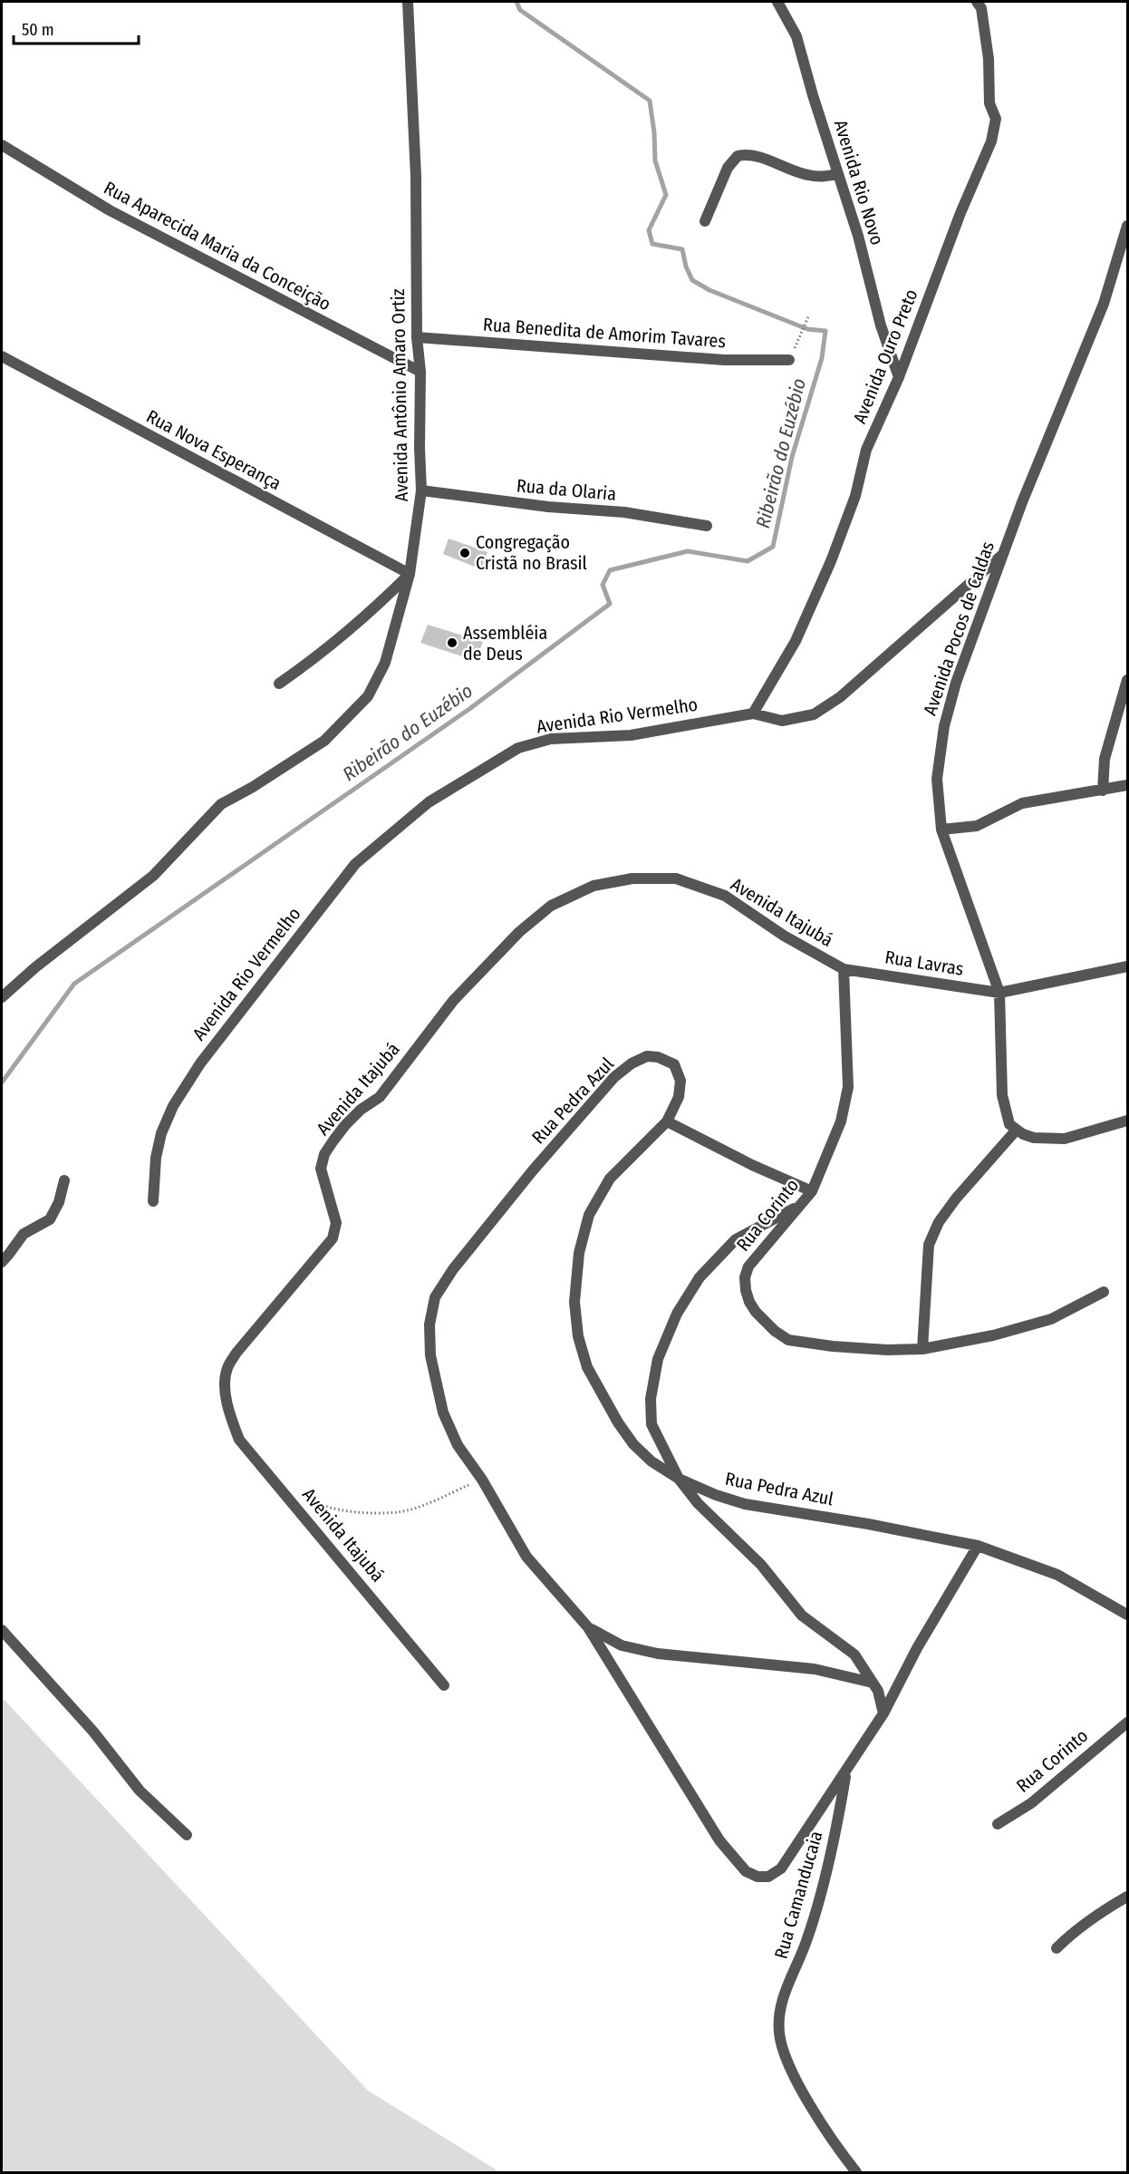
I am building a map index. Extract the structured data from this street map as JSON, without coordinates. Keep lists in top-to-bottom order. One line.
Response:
{"streets":{"street":["Avenida Rio Novo","Rua Aparecida Maria da Conceição","Rua Benedita de Amorim Tavares","Avenida Ouro Preto","Avenida Antônio Amaro Ortiz","Rua Nova Esperança","Rua da Olaria","Avenida Pocos de Caldas","Avenida Rio Vermelho","Avenida Itajubá","Rua Lavras","Rua Pedra Azul","Rua Corinto","Rua Camanducaia"]},"crossings":[["Avenida Rio Novo","Avenida Ouro Preto"],["Rua Aparecida Maria da Conceição","Avenida Antônio Amaro Ortiz"],["Rua Benedita de Amorim Tavares","Avenida Antônio Amaro Ortiz"],["Avenida Ouro Preto","Avenida Rio Vermelho"],["Avenida Antônio Amaro Ortiz","Rua Nova Esperança"],["Avenida Antônio Amaro Ortiz","Rua da Olaria"],["Avenida Pocos de Caldas","Avenida Rio Vermelho"],["Avenida Pocos de Caldas","Rua Lavras"],["Avenida Itajubá","Rua Lavras"],["Avenida Itajubá","Rua Corinto"],["Rua Lavras","Rua Corinto"],["Rua Pedra Azul","Rua Camanducaia"]],"water":["Ribeirão do Euzébio"],"places":["Congregação Cristã no Brasil","Assembléia de Deus"],"scale_bar":"50 m"}
